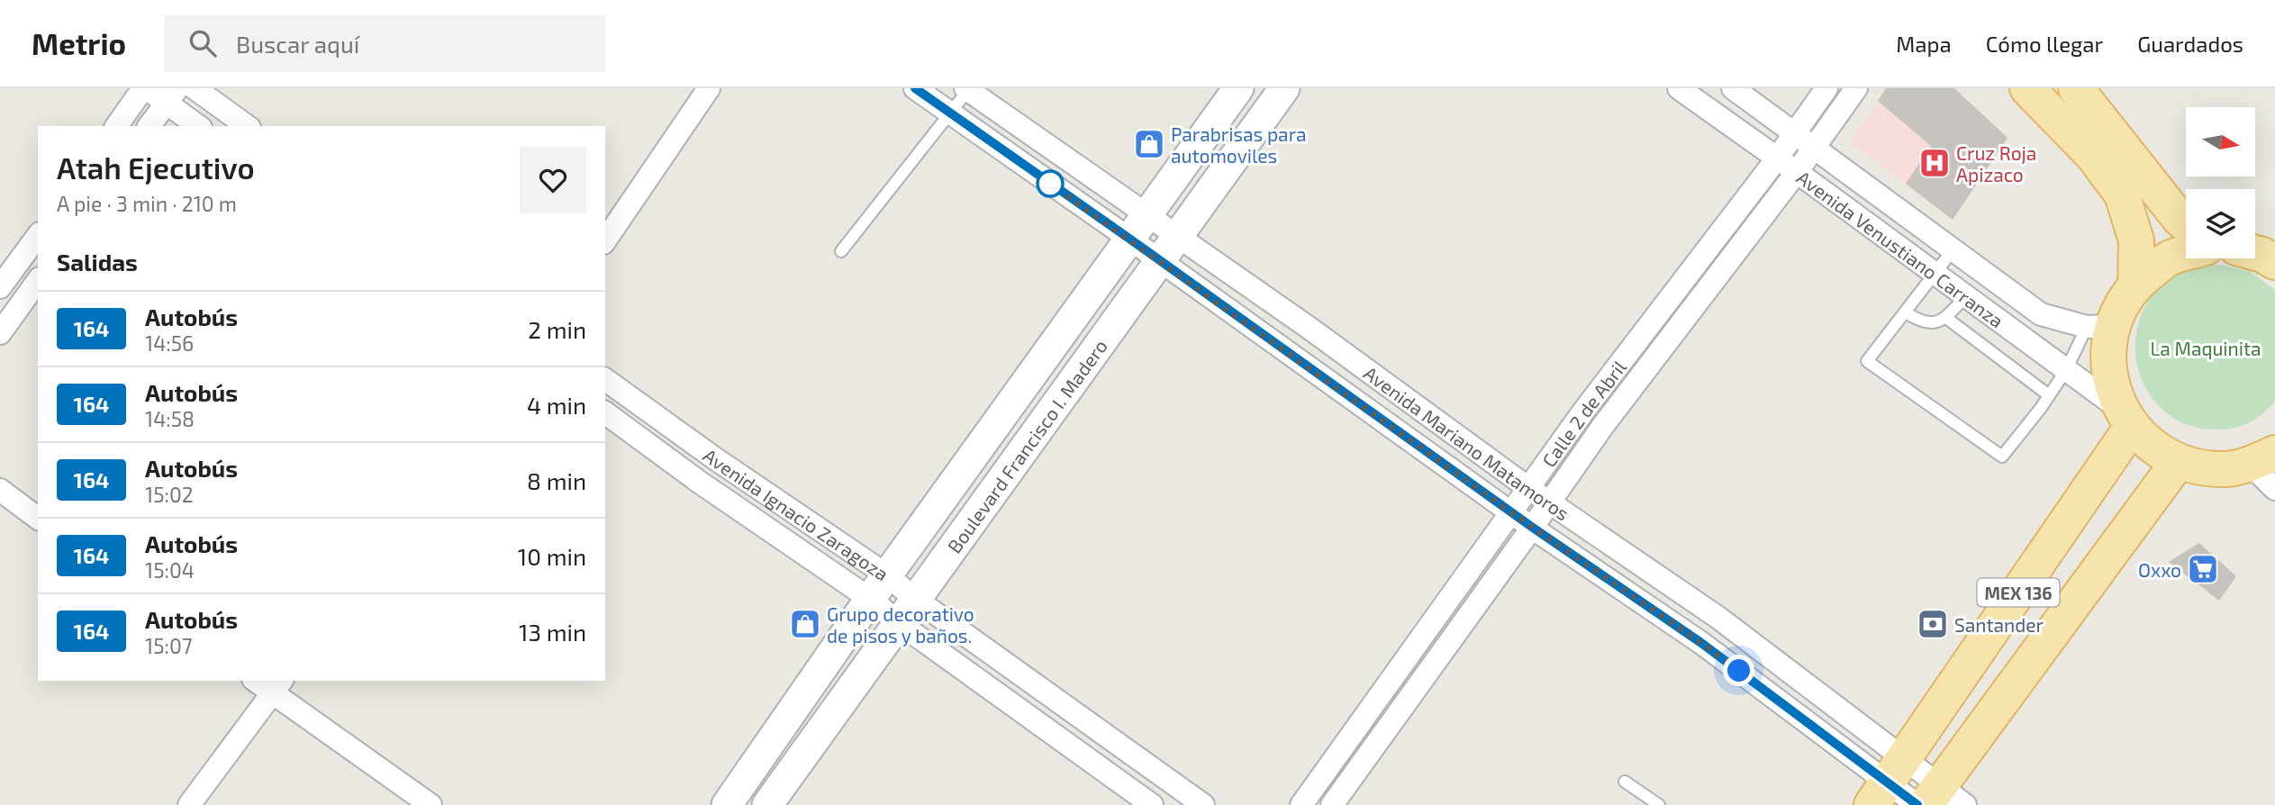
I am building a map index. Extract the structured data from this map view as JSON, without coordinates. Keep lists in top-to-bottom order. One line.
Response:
{"streets":{"main road":["Boulevard Francisco I. Madero","MEX 136"],"street":["Avenida Venustiano Carranza","Calle 2 de Abril","Avenida Mariano Matamoros","Avenida Ignacio Zaragoza"]},"crossings":[["Avenida Venustiano Carranza","Calle 2 de Abril"],["Avenida Venustiano Carranza","MEX 136"],["Calle 2 de Abril","Avenida Mariano Matamoros"],["Avenida Mariano Matamoros","Boulevard Francisco I. Madero"],["Avenida Mariano Matamoros","MEX 136"],["Boulevard Francisco I. Madero","Avenida Ignacio Zaragoza"]],"parks":["La Maquinita"],"places":{"shop":["Parabrisas para automoviles","Grupo decorativo de pisos y baños."],"hospital":["Cruz Roja Apizaco"],"supermarket":["Oxxo"],"bank":["Santander"]},"lines":["bus line 164"],"north":"right","page":{"header":"Metrio","search":"Buscar aquí","nav":["Mapa","Cómo llegar","Guardados"],"heading":[["Atah Ejecutivo","A pie · 3 min · 210 m"],"Salidas"],"list":[{"mark":"164","name":"Autobús","note":"14:56","value":"2 min"},{"mark":"164","name":"Autobús","note":"14:58","value":"4 min"},{"mark":"164","name":"Autobús","note":"15:02","value":"8 min"},{"mark":"164","name":"Autobús","note":"15:04","value":"10 min"},{"mark":"164","name":"Autobús","note":"15:07","value":"13 min"}]}}
